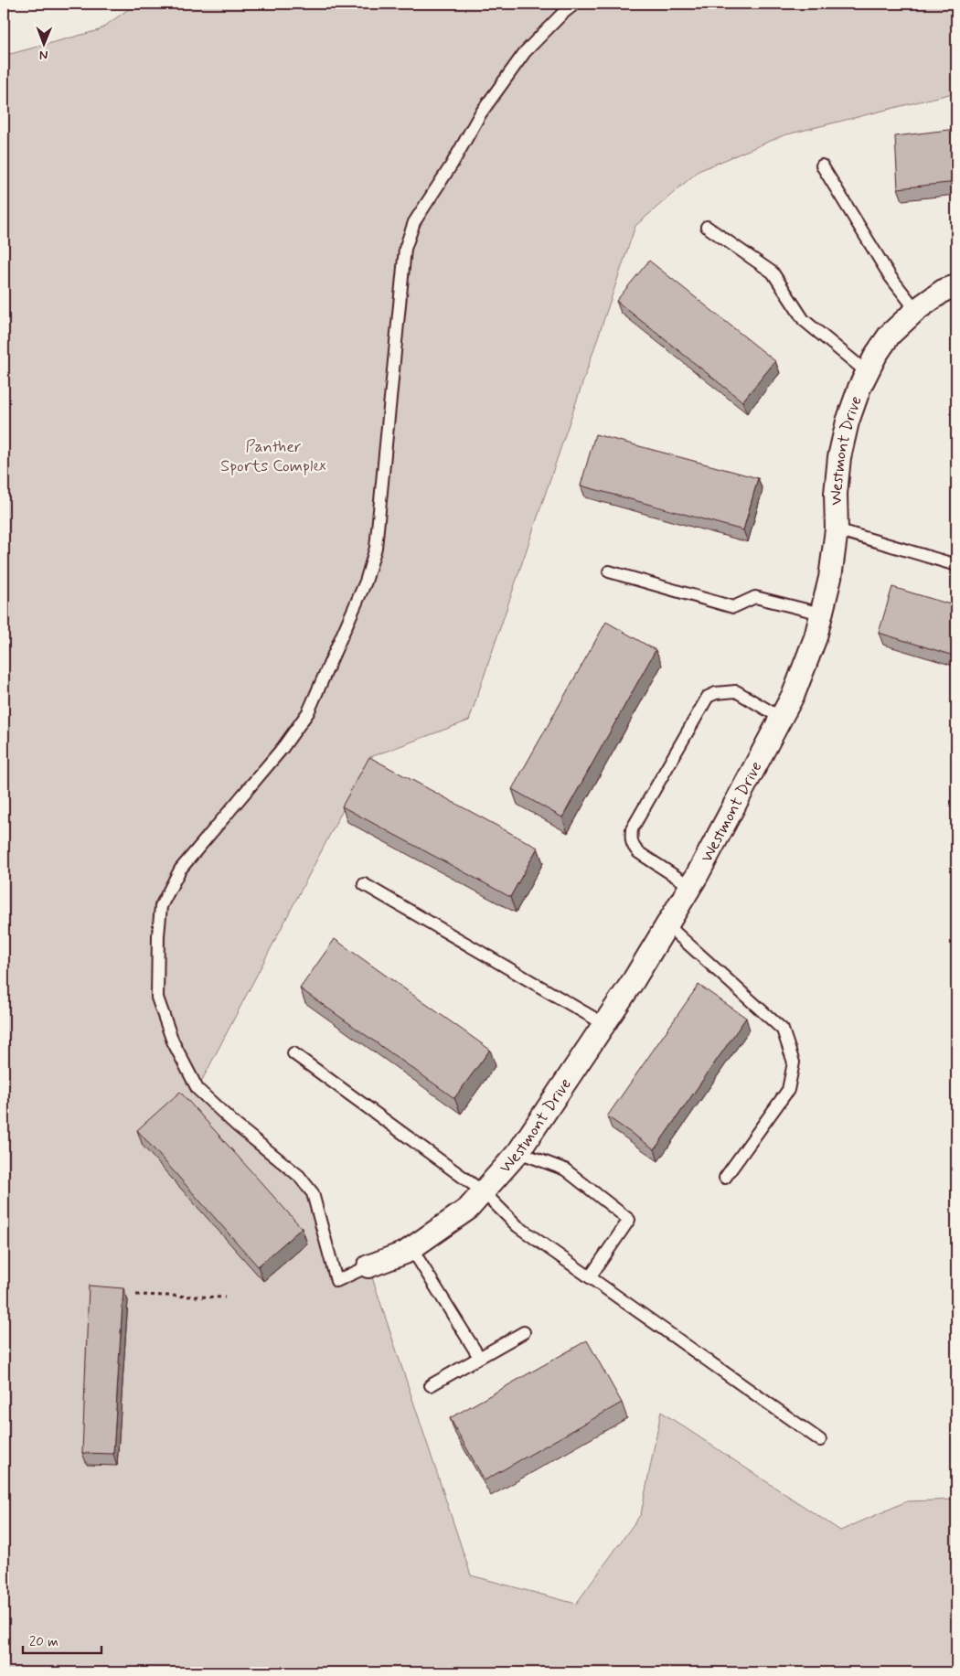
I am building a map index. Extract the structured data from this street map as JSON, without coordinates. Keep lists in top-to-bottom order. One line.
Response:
{"streets":{"street":["Westmont Drive"]},"parks":["Panther Sports Complex"],"scale_bar":"20 m","north":"bottom"}
